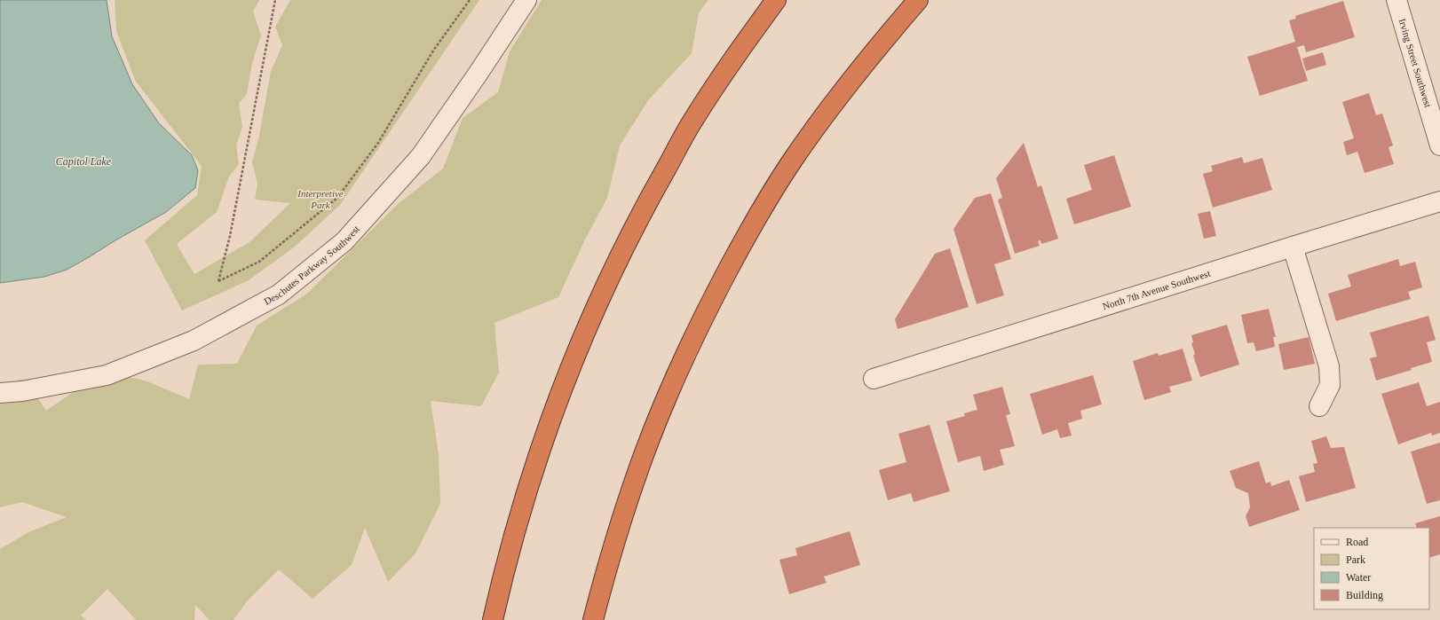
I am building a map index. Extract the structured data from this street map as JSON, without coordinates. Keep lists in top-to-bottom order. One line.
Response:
{"streets":{"street":["Irving Street Southwest","Deschutes Parkway Southwest","North 7th Avenue Southwest"]},"water":["Capitol Lake"],"parks":["Interpretive Park"],"legend":["Road","Park","Water","Building"]}
